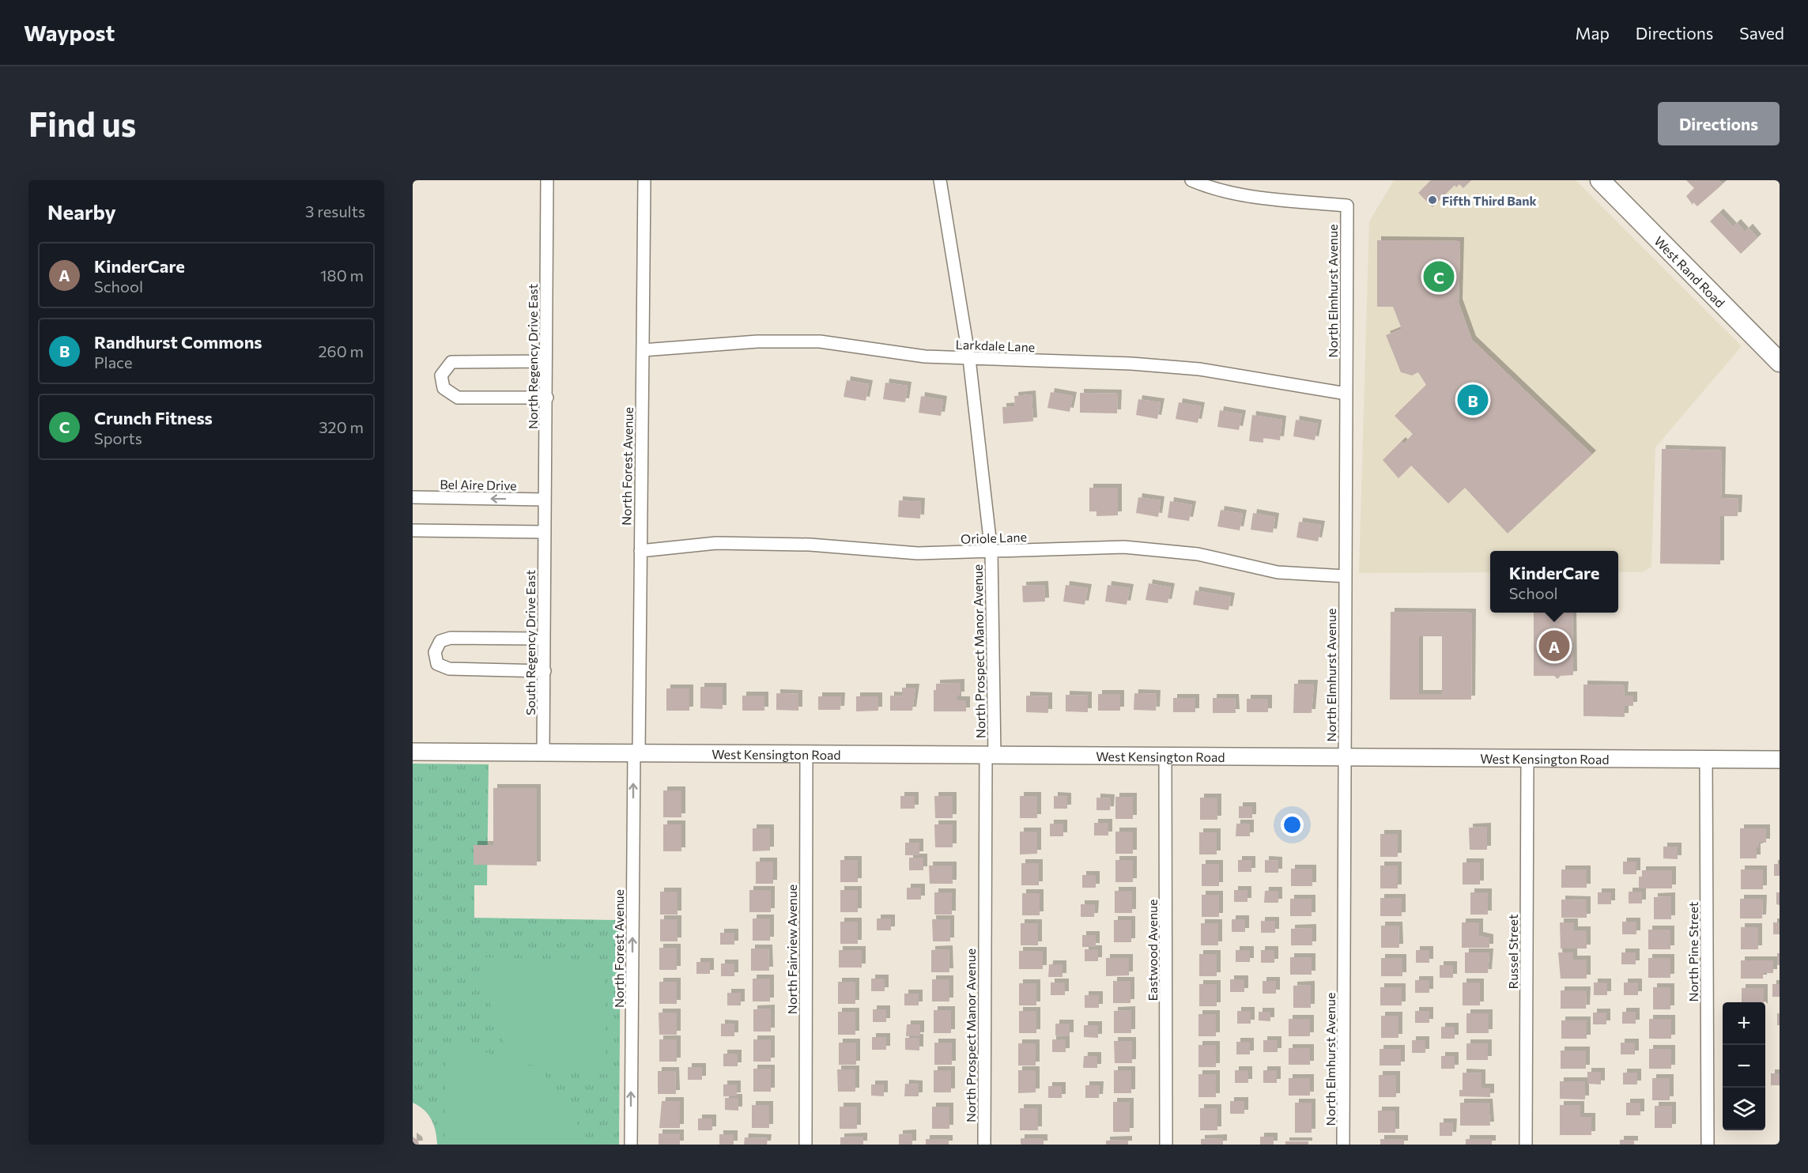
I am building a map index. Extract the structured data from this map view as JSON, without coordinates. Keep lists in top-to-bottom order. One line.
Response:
{"streets":{"main road":["West Rand Road","West Kensington Road"],"street":["North Elmhurst Avenue","Larkdale Lane","North Regency Drive East","North Forest Avenue","Bel Aire Drive","Oriole Lane","South Regency Drive East","North Prospect Manor Avenue","North Fairview Avenue","Eastwood Avenue","Russel Street","North Pine Street"]},"crossings":[["North Elmhurst Avenue","Larkdale Lane"],["North Elmhurst Avenue","Oriole Lane"],["North Elmhurst Avenue","West Kensington Road"],["Larkdale Lane","North Forest Avenue"],["Larkdale Lane","North Prospect Manor Avenue"],["North Regency Drive East","Bel Aire Drive"],["North Regency Drive East","South Regency Drive East"],["North Forest Avenue","Oriole Lane"],["North Forest Avenue","West Kensington Road"],["Oriole Lane","North Prospect Manor Avenue"],["South Regency Drive East","West Kensington Road"],["North Prospect Manor Avenue","West Kensington Road"],["West Kensington Road","North Fairview Avenue"],["West Kensington Road","Eastwood Avenue"],["West Kensington Road","Russel Street"],["West Kensington Road","North Pine Street"]],"one_way":["North Forest Avenue"],"places":["Fifth Third Bank"],"page":{"header":"Waypost","nav":["Map","Directions","Saved"],"buttons":"Directions","title":"Find us","heading":["Nearby","3 results"],"list":[{"mark":"A","name":"KinderCare","note":"School","value":"180 m"},{"mark":"B","name":"Randhurst Commons","note":"Place","value":"260 m"},{"mark":"C","name":"Crunch Fitness","note":"Sports","value":"320 m"}],"pins":["C","B","A"],"popup":["KinderCare","School"],"map_buttons":["+","−"]}}
